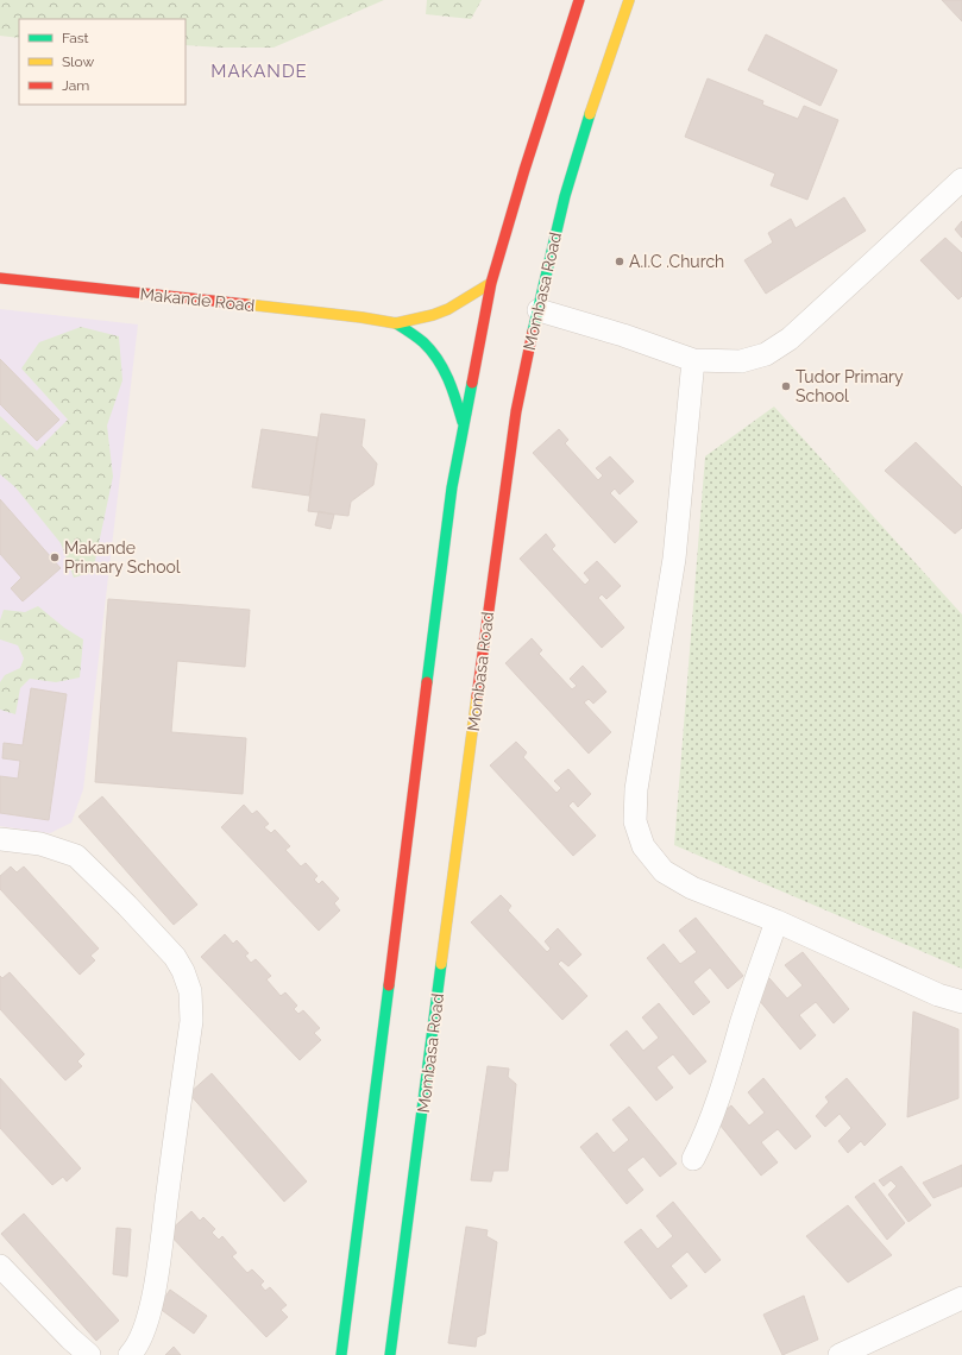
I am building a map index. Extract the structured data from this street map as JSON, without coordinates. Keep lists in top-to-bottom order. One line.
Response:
{"streets":{"main road":["Mombasa Road","Makande Road"]},"districts":["MAKANDE"],"places":["A.I.C .Church","Tudor Primary School","Makande Primary School"],"legend":["Fast","Slow","Jam"]}
